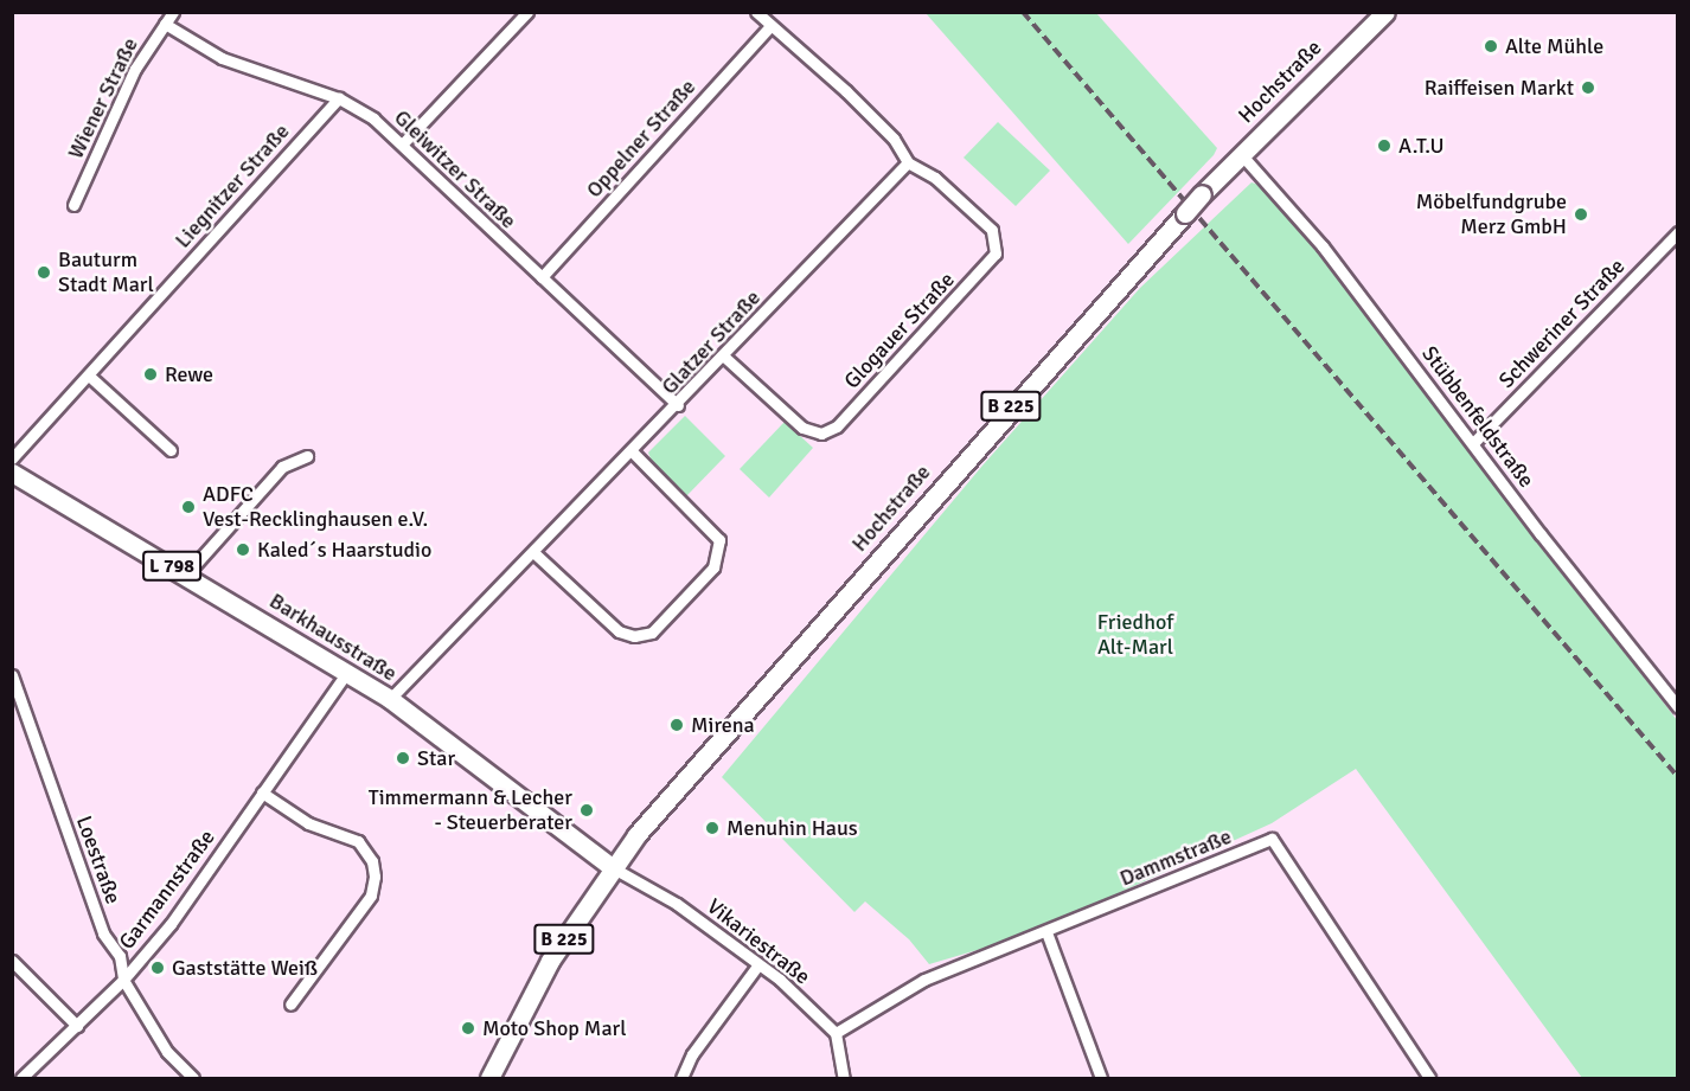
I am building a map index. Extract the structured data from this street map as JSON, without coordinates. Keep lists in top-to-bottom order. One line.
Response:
{"streets":{"main road":["Hochstraße","B 225","L 798","Barkhausstraße"],"street":["Wiener Straße","Oppelner Straße","Gleiwitzer Straße","Liegnitzer Straße","Schweriner Straße","Glogauer Straße","Glatzer Straße","Stübbenfeldstraße","Dammstraße","Loestraße","Garmannstraße","Vikariestraße"]},"crossings":[["Hochstraße","Stübbenfeldstraße"],["Hochstraße","Barkhausstraße"],["Hochstraße","Vikariestraße"],["Wiener Straße","Gleiwitzer Straße"],["Oppelner Straße","Gleiwitzer Straße"],["Gleiwitzer Straße","Liegnitzer Straße"],["Gleiwitzer Straße","Glatzer Straße"],["Schweriner Straße","Stübbenfeldstraße"],["Glogauer Straße","Glatzer Straße"],["Glatzer Straße","Barkhausstraße"],["Barkhausstraße","Garmannstraße"],["Barkhausstraße","Vikariestraße"],["Dammstraße","Vikariestraße"],["Loestraße","Garmannstraße"]],"parks":["Friedhof Alt-Marl"],"places":["Alte Mühle","Raiffeisen Markt","A.T.U","Möbelfundgrube Merz GmbH","Bauturm Stadt Marl","Rewe","ADFC Vest-Recklinghausen e.V.","Kaled´s Haarstudio","Mirena","Star","Timmermann & Lecher - Steuerberater","Menuhin Haus","Gaststätte Weiß","Moto Shop Marl"]}
